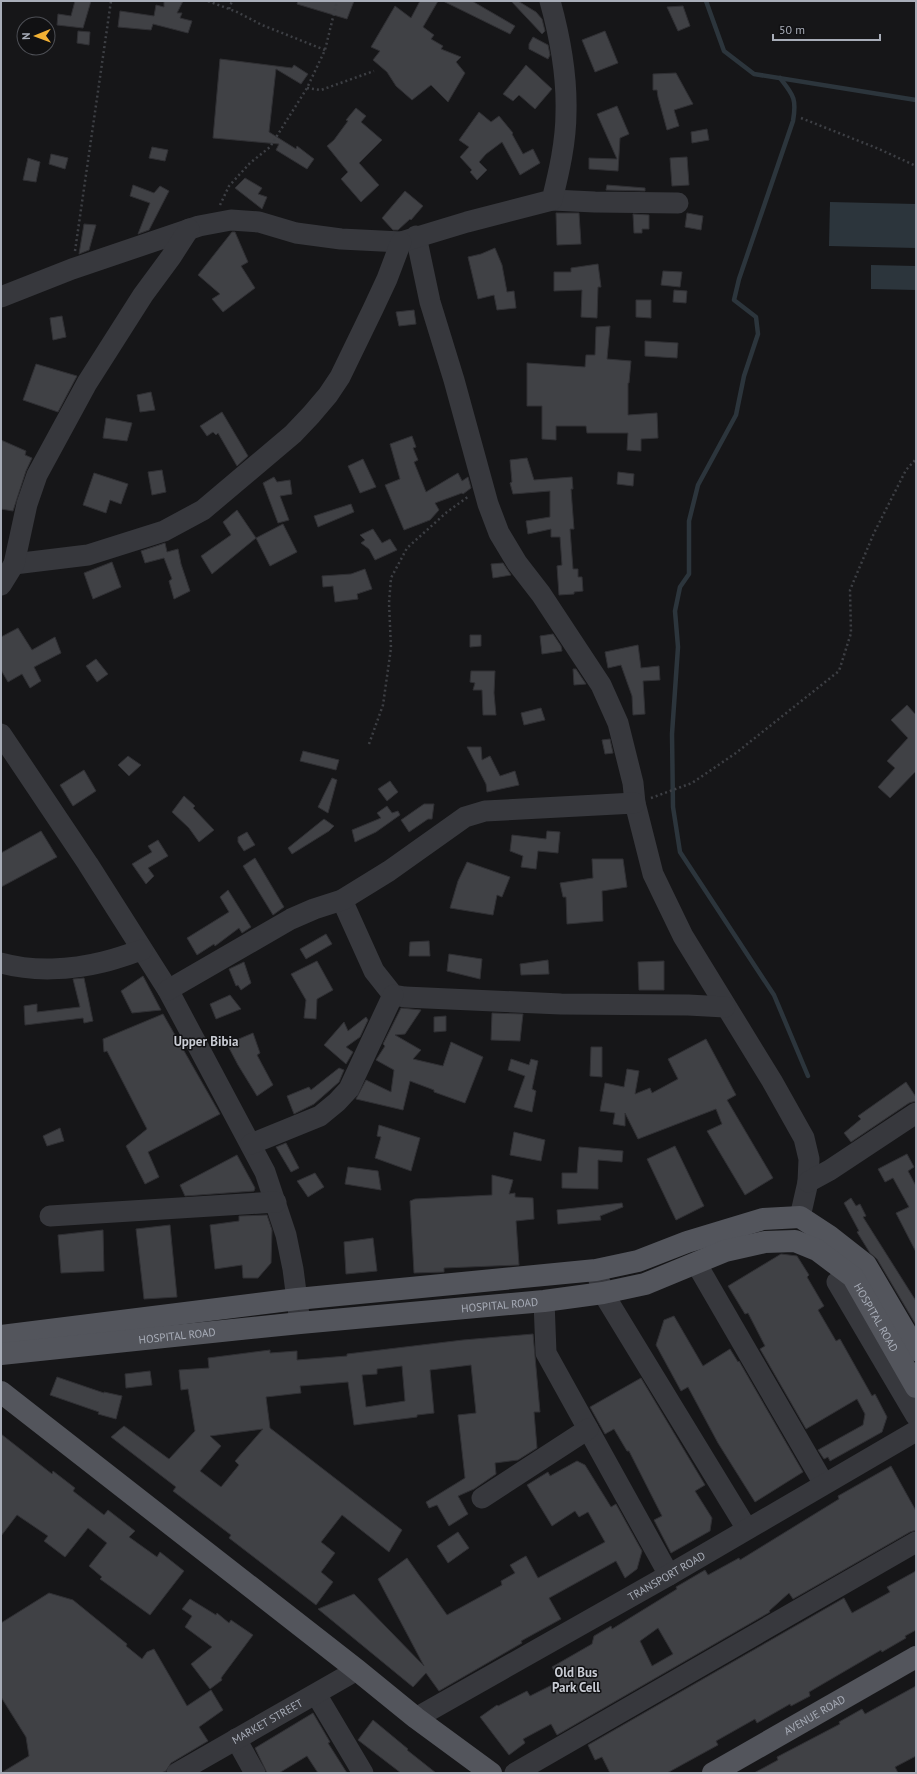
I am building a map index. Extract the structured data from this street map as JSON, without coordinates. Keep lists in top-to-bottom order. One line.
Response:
{"streets":{"main road":["HOSPITAL ROAD","AVENUE ROAD"],"street":["TRANSPORT ROAD","MARKET STREET"]},"districts":["Upper Bibia","Old Bus Park Cell"],"scale_bar":"50 m","north":"left"}
